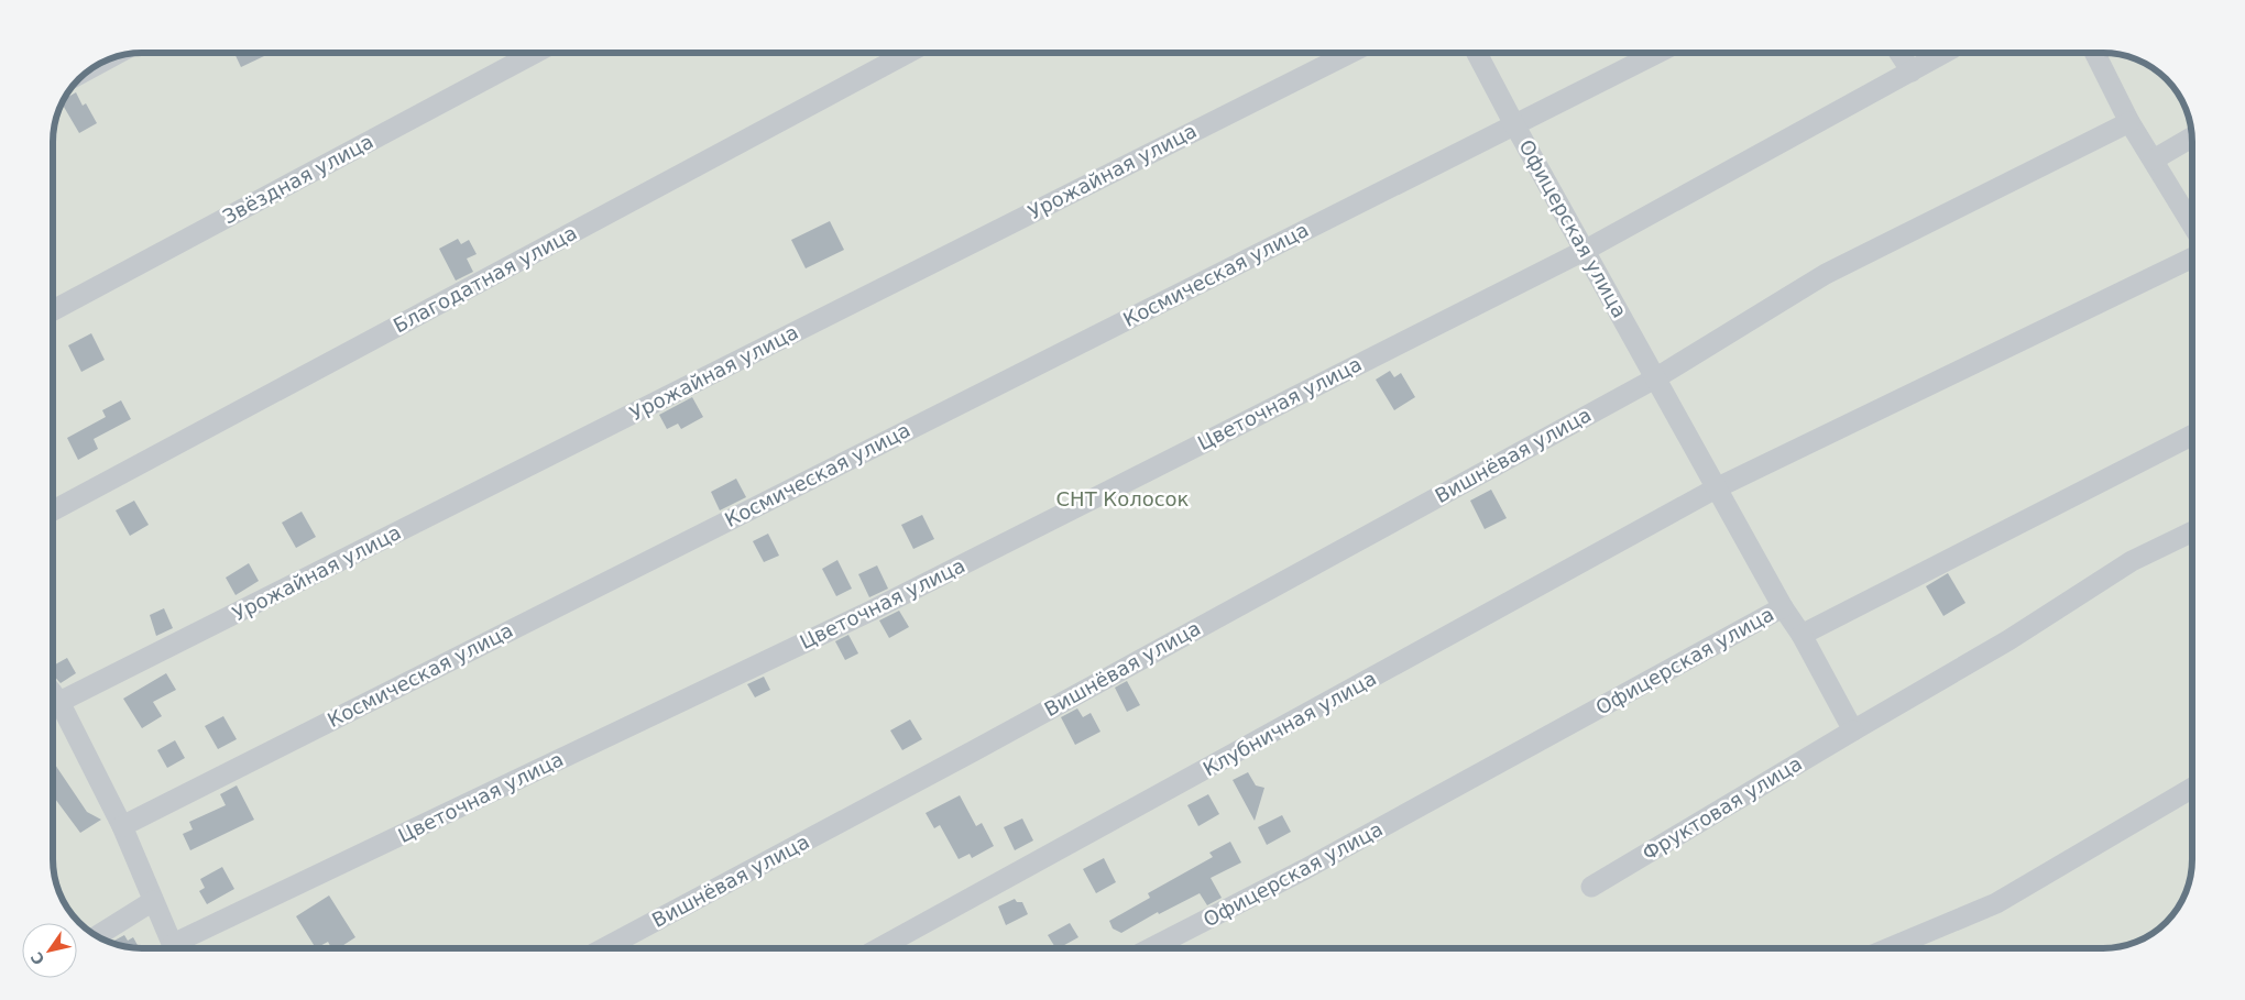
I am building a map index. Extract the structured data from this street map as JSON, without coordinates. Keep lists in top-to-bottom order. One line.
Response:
{"streets":{"street":["Урожайная улица","Звёздная улица","Офицерская улица","Космическая улица","Благодатная улица","Цветочная улица","Вишнёвая улица","Клубничная улица","Фруктовая улица"]},"crossings":[["Офицерская улица","Космическая улица"],["Офицерская улица","Цветочная улица"],["Офицерская улица","Вишнёвая улица"],["Офицерская улица","Клубничная улица"]],"parks":["СНТ Колосок"],"north":"bottom left"}
